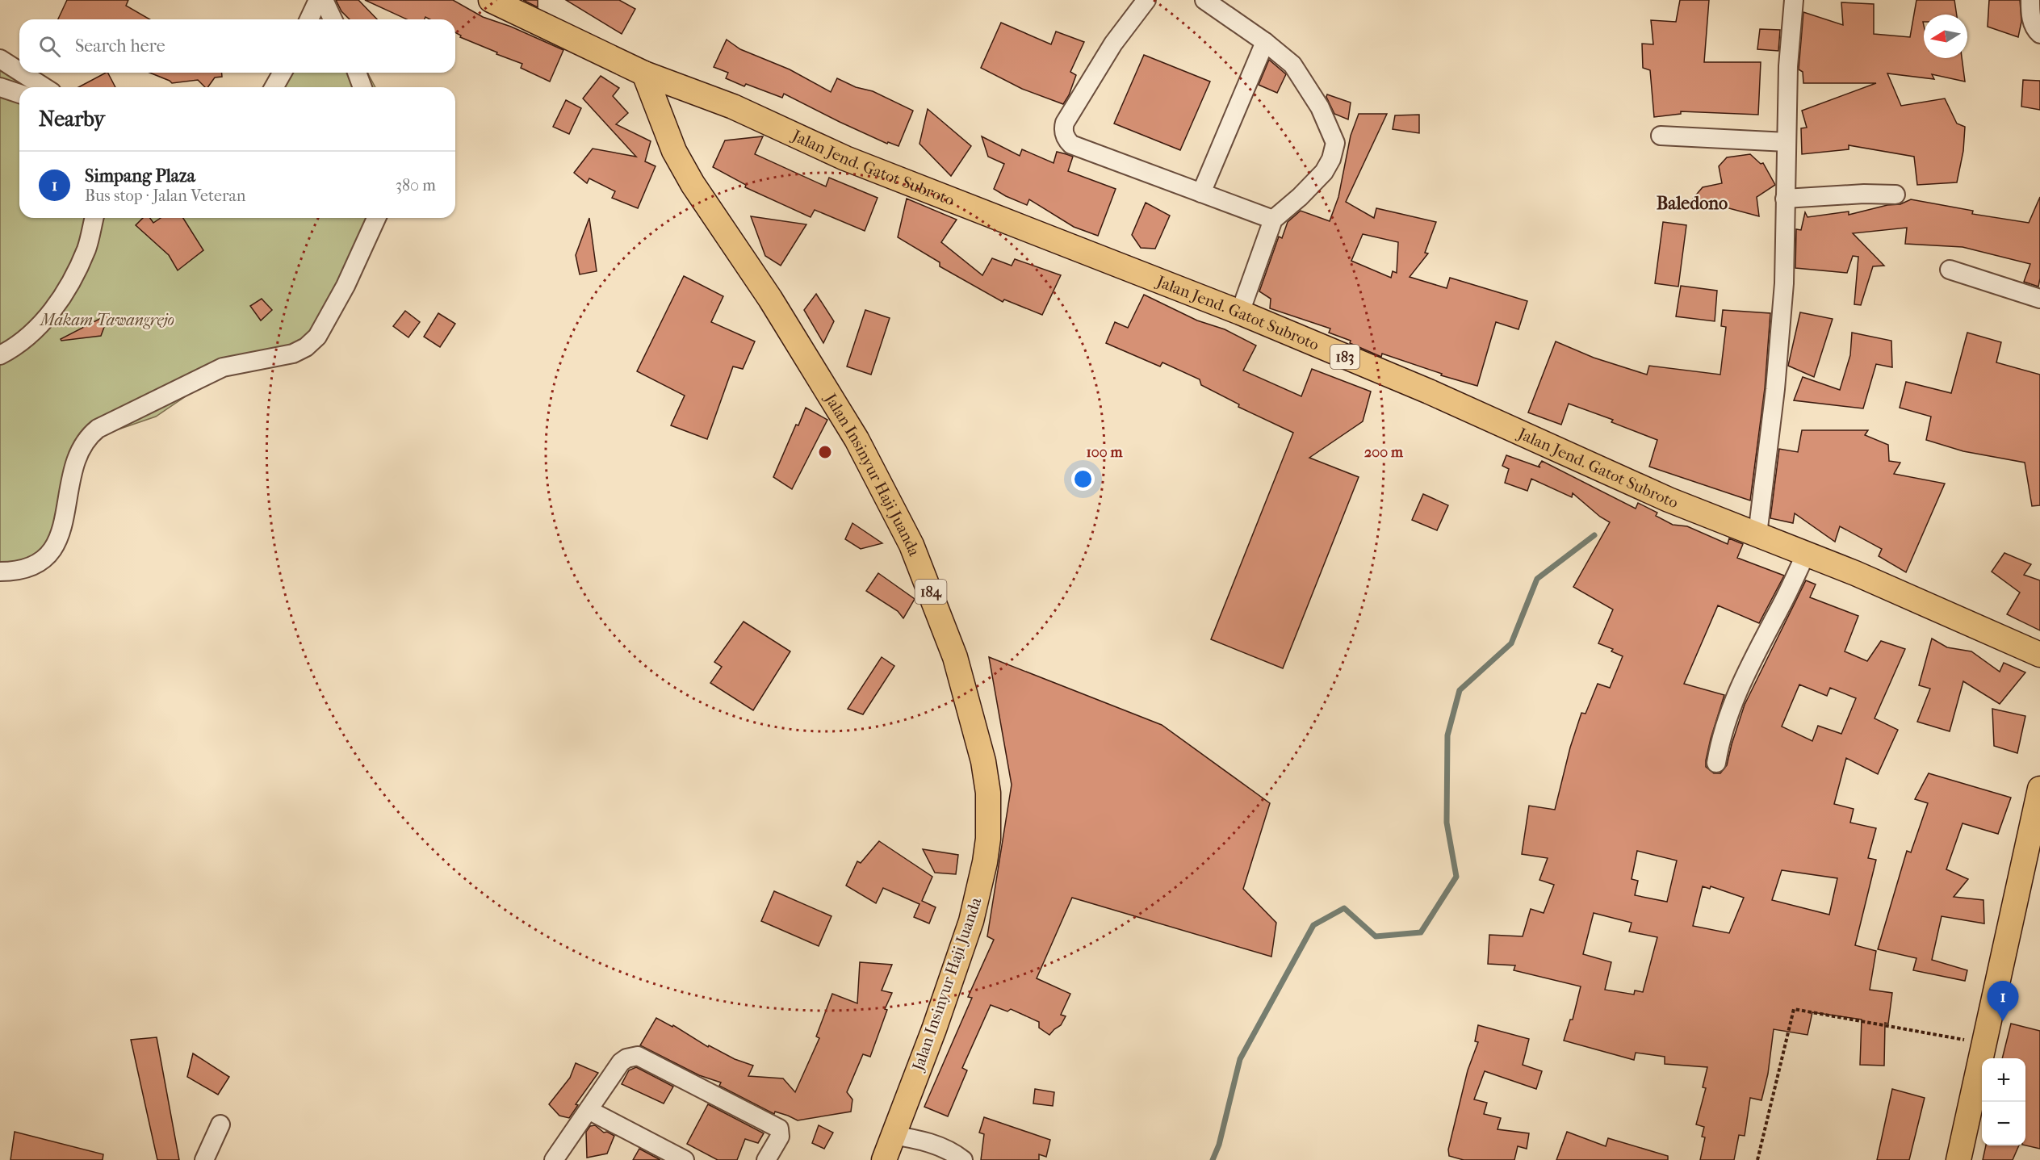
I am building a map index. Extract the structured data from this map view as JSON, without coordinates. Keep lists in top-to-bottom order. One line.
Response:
{"streets":{"main road":["Jalan Jend. Gatot Subroto","183","Jalan Insinyur Haji Juanda","184"]},"crossings":[["Jalan Jend. Gatot Subroto","Jalan Insinyur Haji Juanda"]],"districts":["Baledono"],"parks":["Makam Tawangrejo"],"north":"left","page":{"search":"Search here","heading":"Nearby","list":[{"mark":"1","name":"Simpang Plaza","note":"Bus stop · Jalan Veteran","value":"380 m"}],"pins":"1","map_buttons":["+","−"]},"rings":["100 m","200 m"]}
